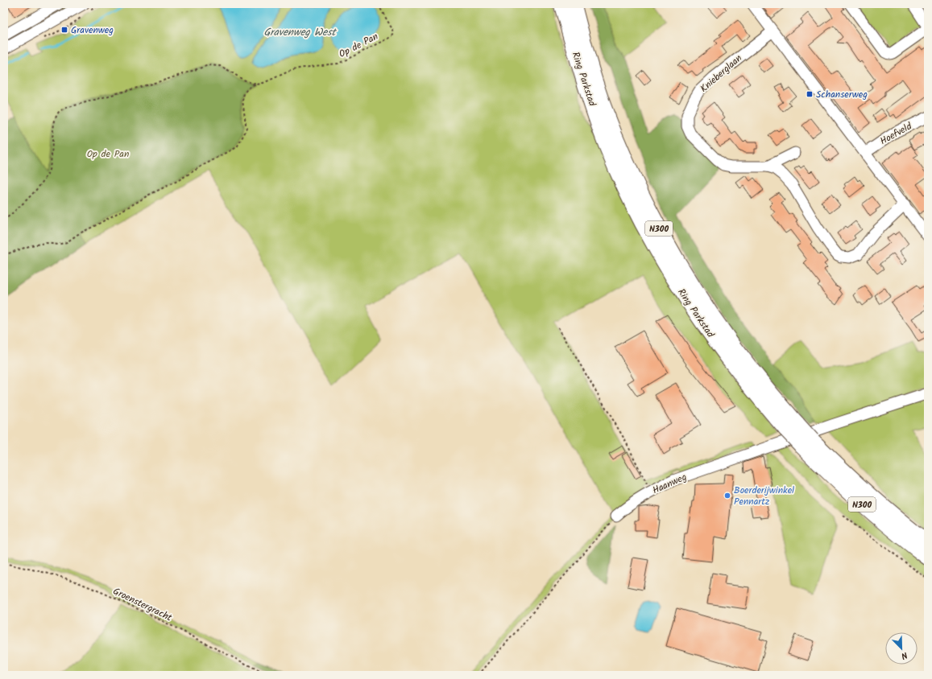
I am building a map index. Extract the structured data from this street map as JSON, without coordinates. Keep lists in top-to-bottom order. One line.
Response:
{"streets":{"highway":["Ring Parkstad","N300"],"street":["Knieberglaan","Hoefveld","Haanweg"],"path":["Op de Pan","Groenstergracht"]},"water":["Gravenweg West"],"parks":["Op de Pan"],"places":{"transit":["Gravenweg","Schanserweg"],"other":["Boerderijwinkel Pennartz"]},"north":"bottom right"}
